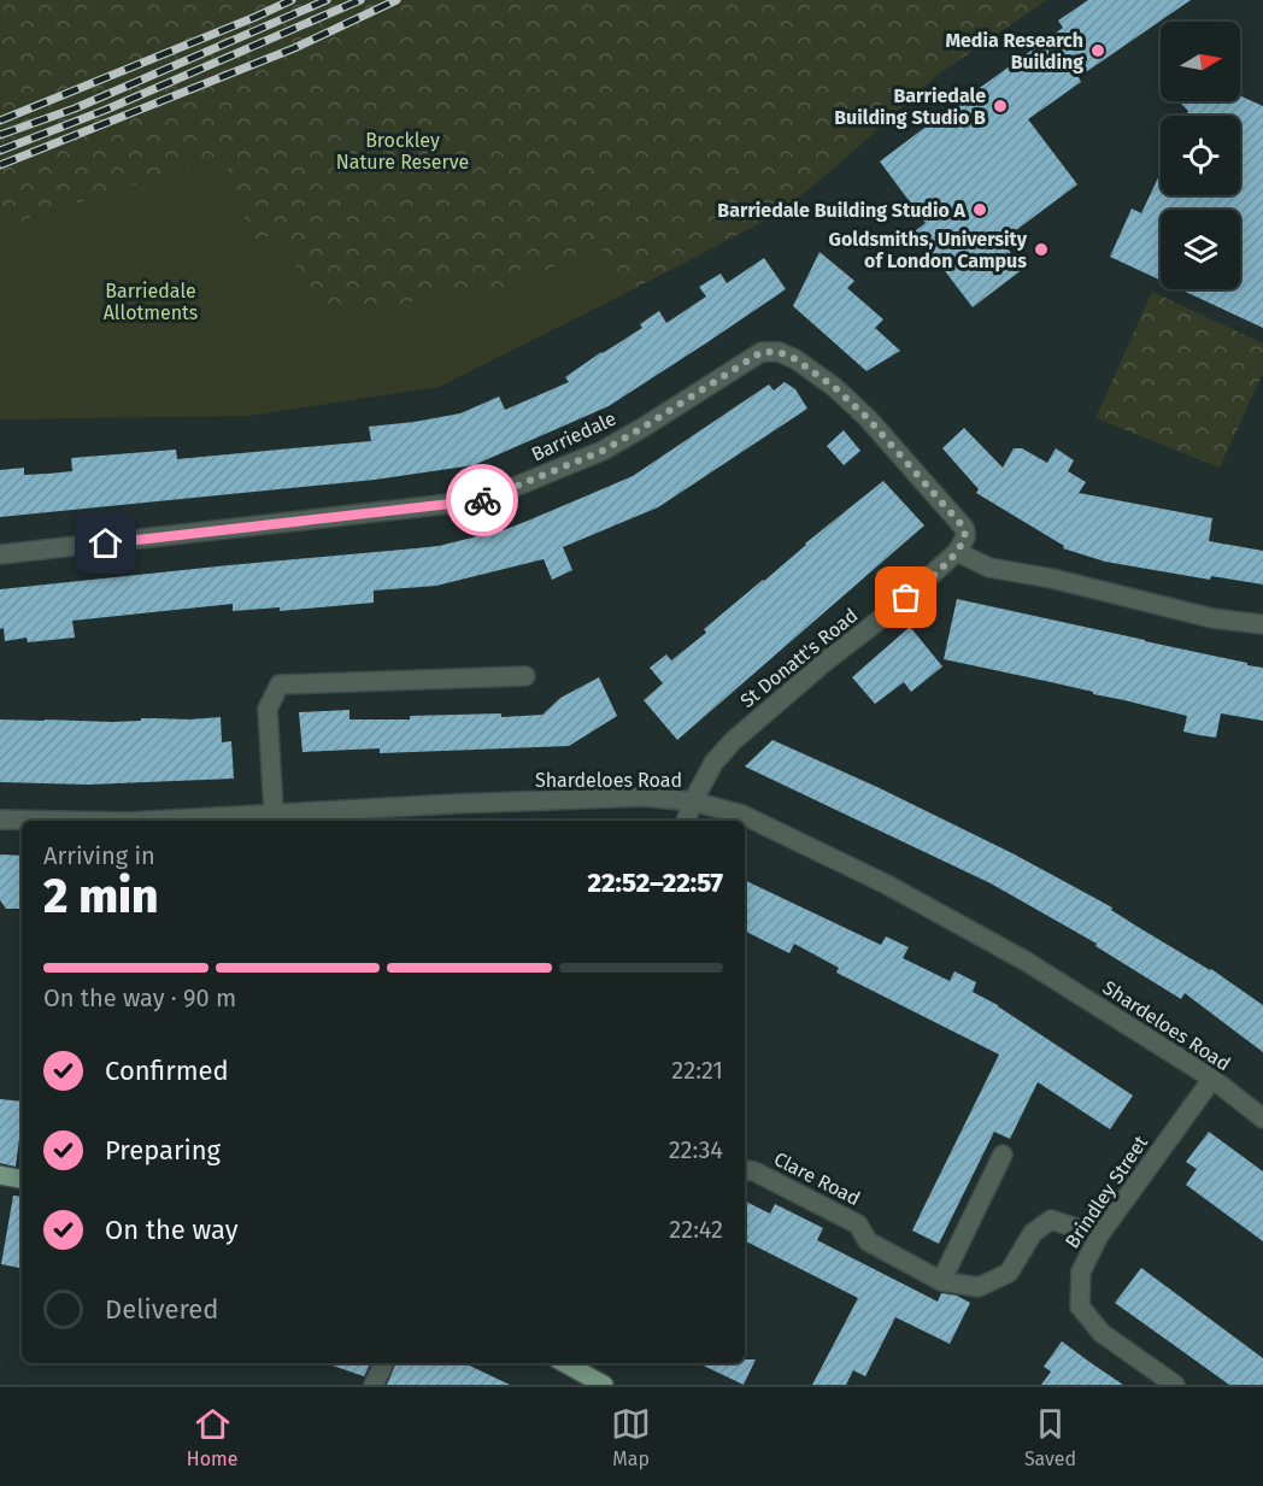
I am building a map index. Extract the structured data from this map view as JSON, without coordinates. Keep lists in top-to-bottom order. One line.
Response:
{"streets":{"street":["Barriedale","St Donatt's Road","Shardeloes Road","Clare Road","Brindley Street"]},"crossings":[["Barriedale","St Donatt's Road"],["St Donatt's Road","Shardeloes Road"],["Shardeloes Road","Brindley Street"],["Clare Road","Brindley Street"]],"parks":["Brockley Nature Reserve","Barriedale Allotments"],"places":["Media Research Building","Barriedale Building Studio B","Barriedale Building Studio A","Goldsmiths, University of London Campus"],"north":"right","page":{"heading":["2 min","Arriving in","22:52–22:57"],"bar":"On the way · 90 m","list":[["Confirmed","22:21"],["Preparing","22:34"],["On the way","22:42"],"Delivered"],"tabs":["Home","Map","Saved"]}}
